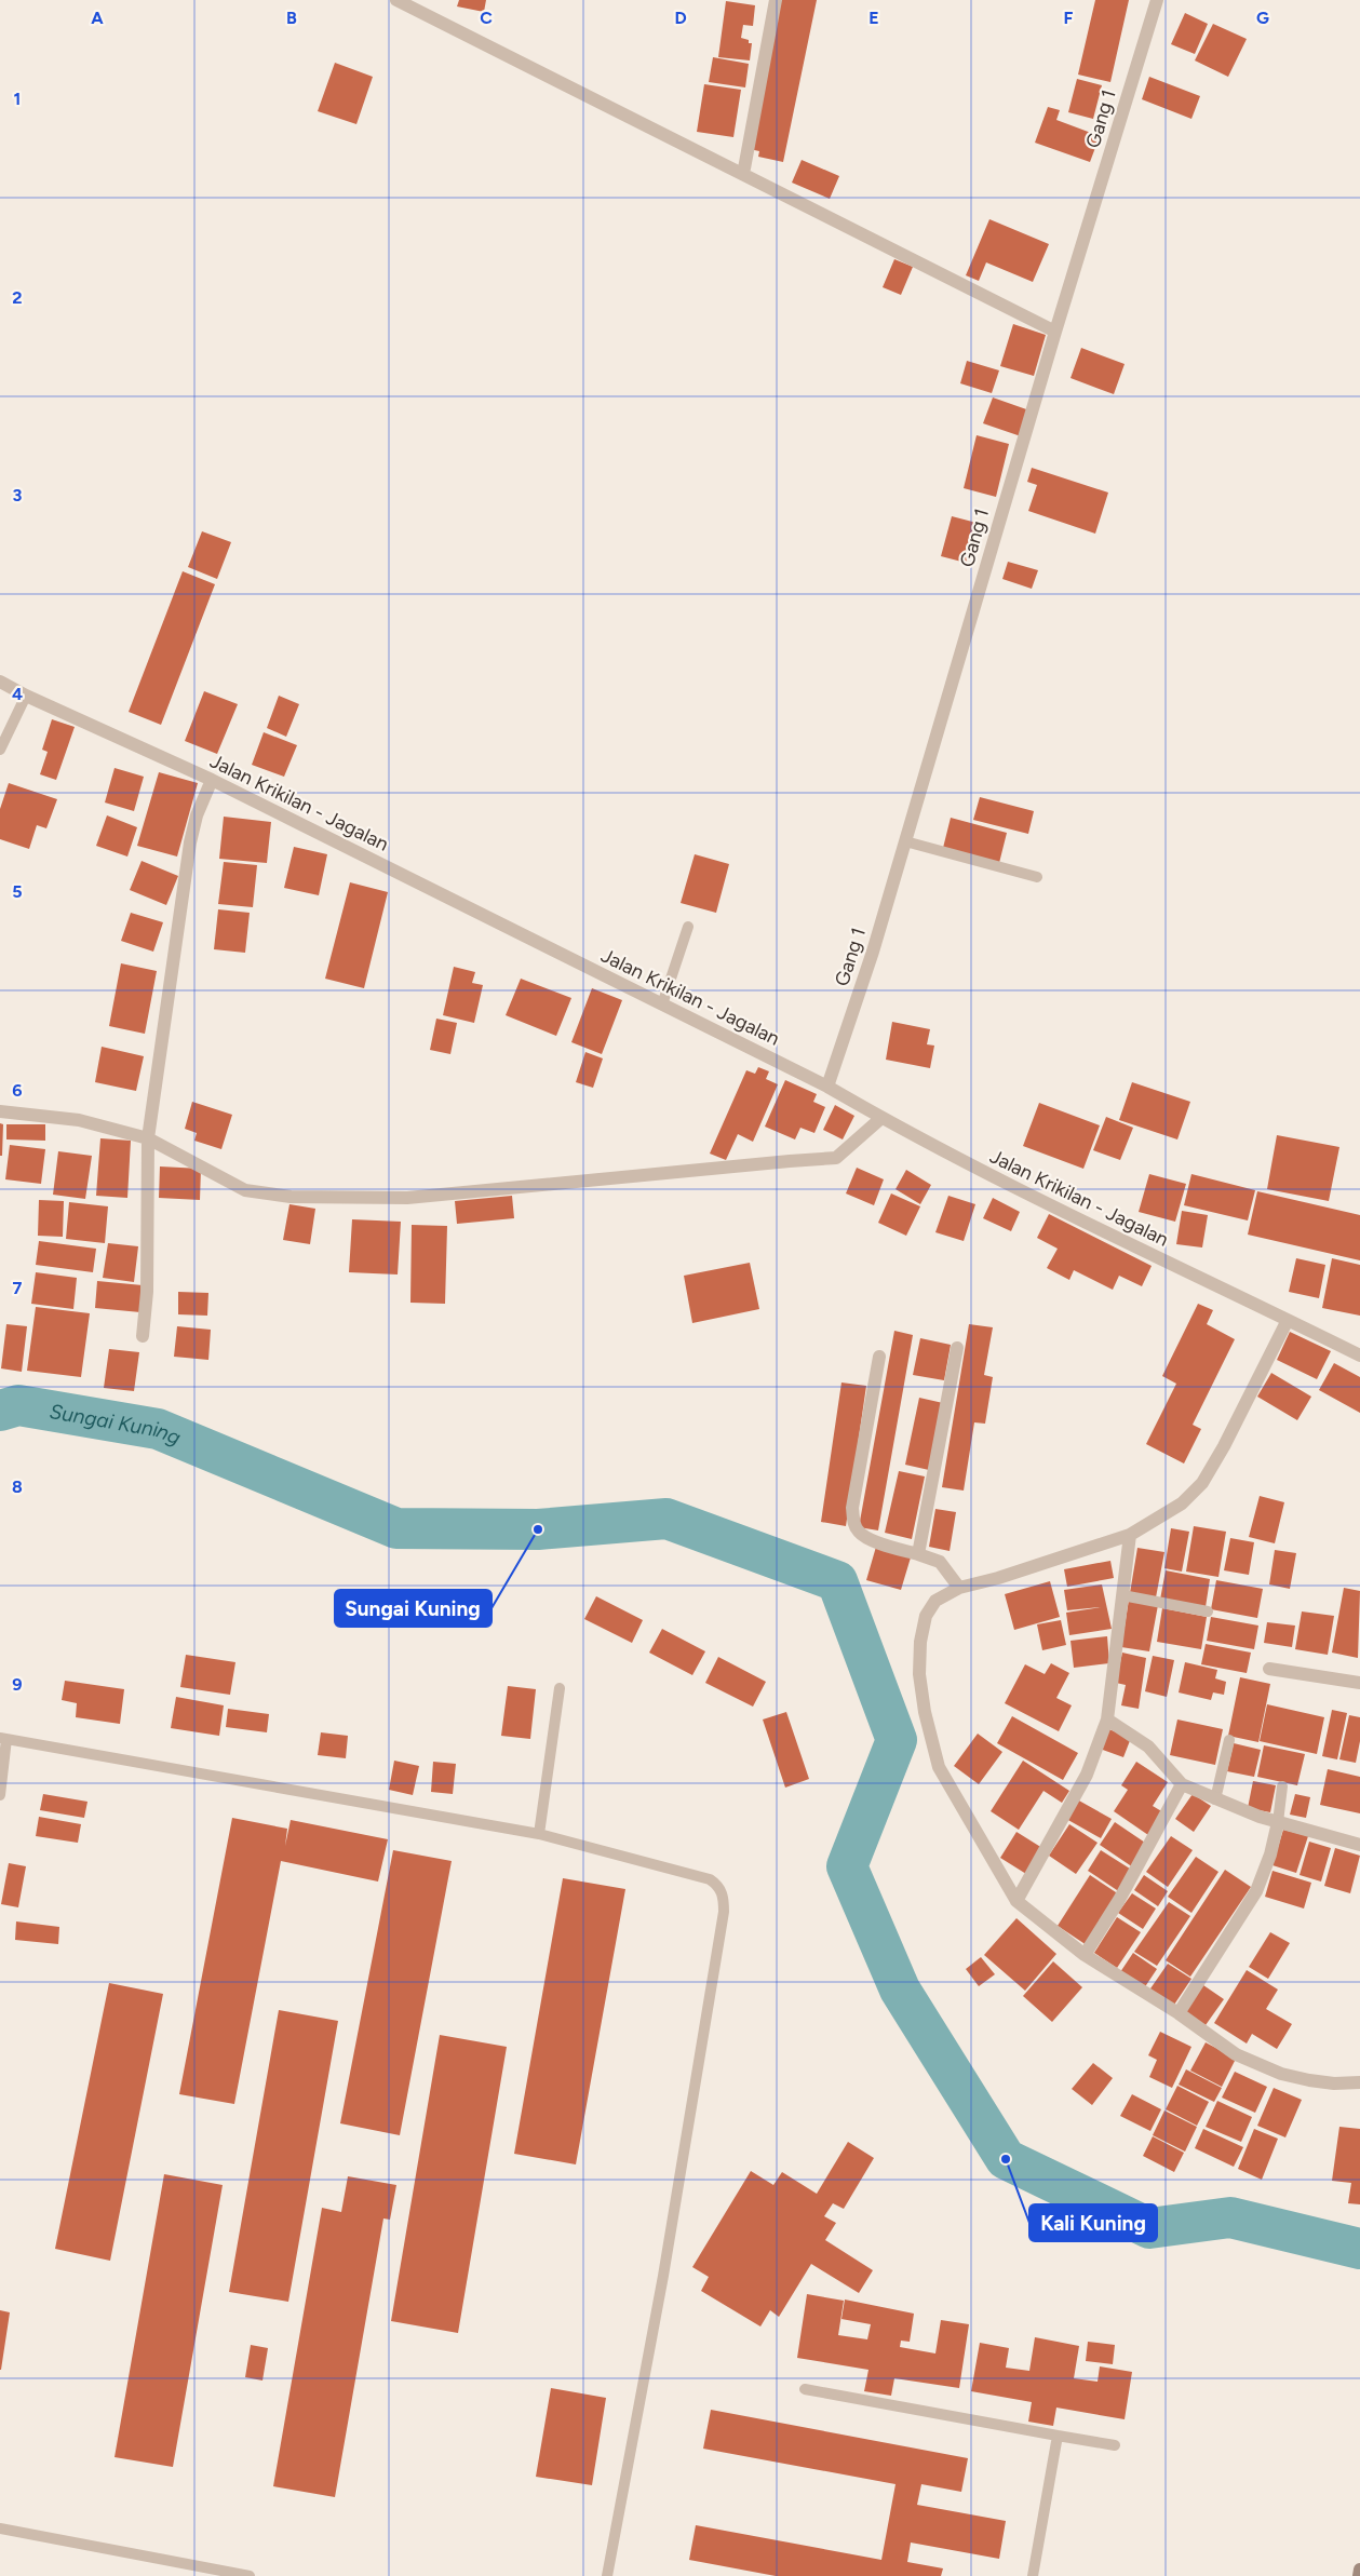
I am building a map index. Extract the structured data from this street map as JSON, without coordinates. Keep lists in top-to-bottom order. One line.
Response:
{"streets":{"street":["Gang 1","Jalan Krikilan - Jagalan"]},"crossings":[["Gang 1","Jalan Krikilan - Jagalan"]],"water":["Sungai Kuning"],"places":["Sungai Kuning","Kali Kuning"],"grid":{"columns":["A","B","C","D","E","F","G"],"rows":["1","2","3","4","5","6","7","8","9"]}}
